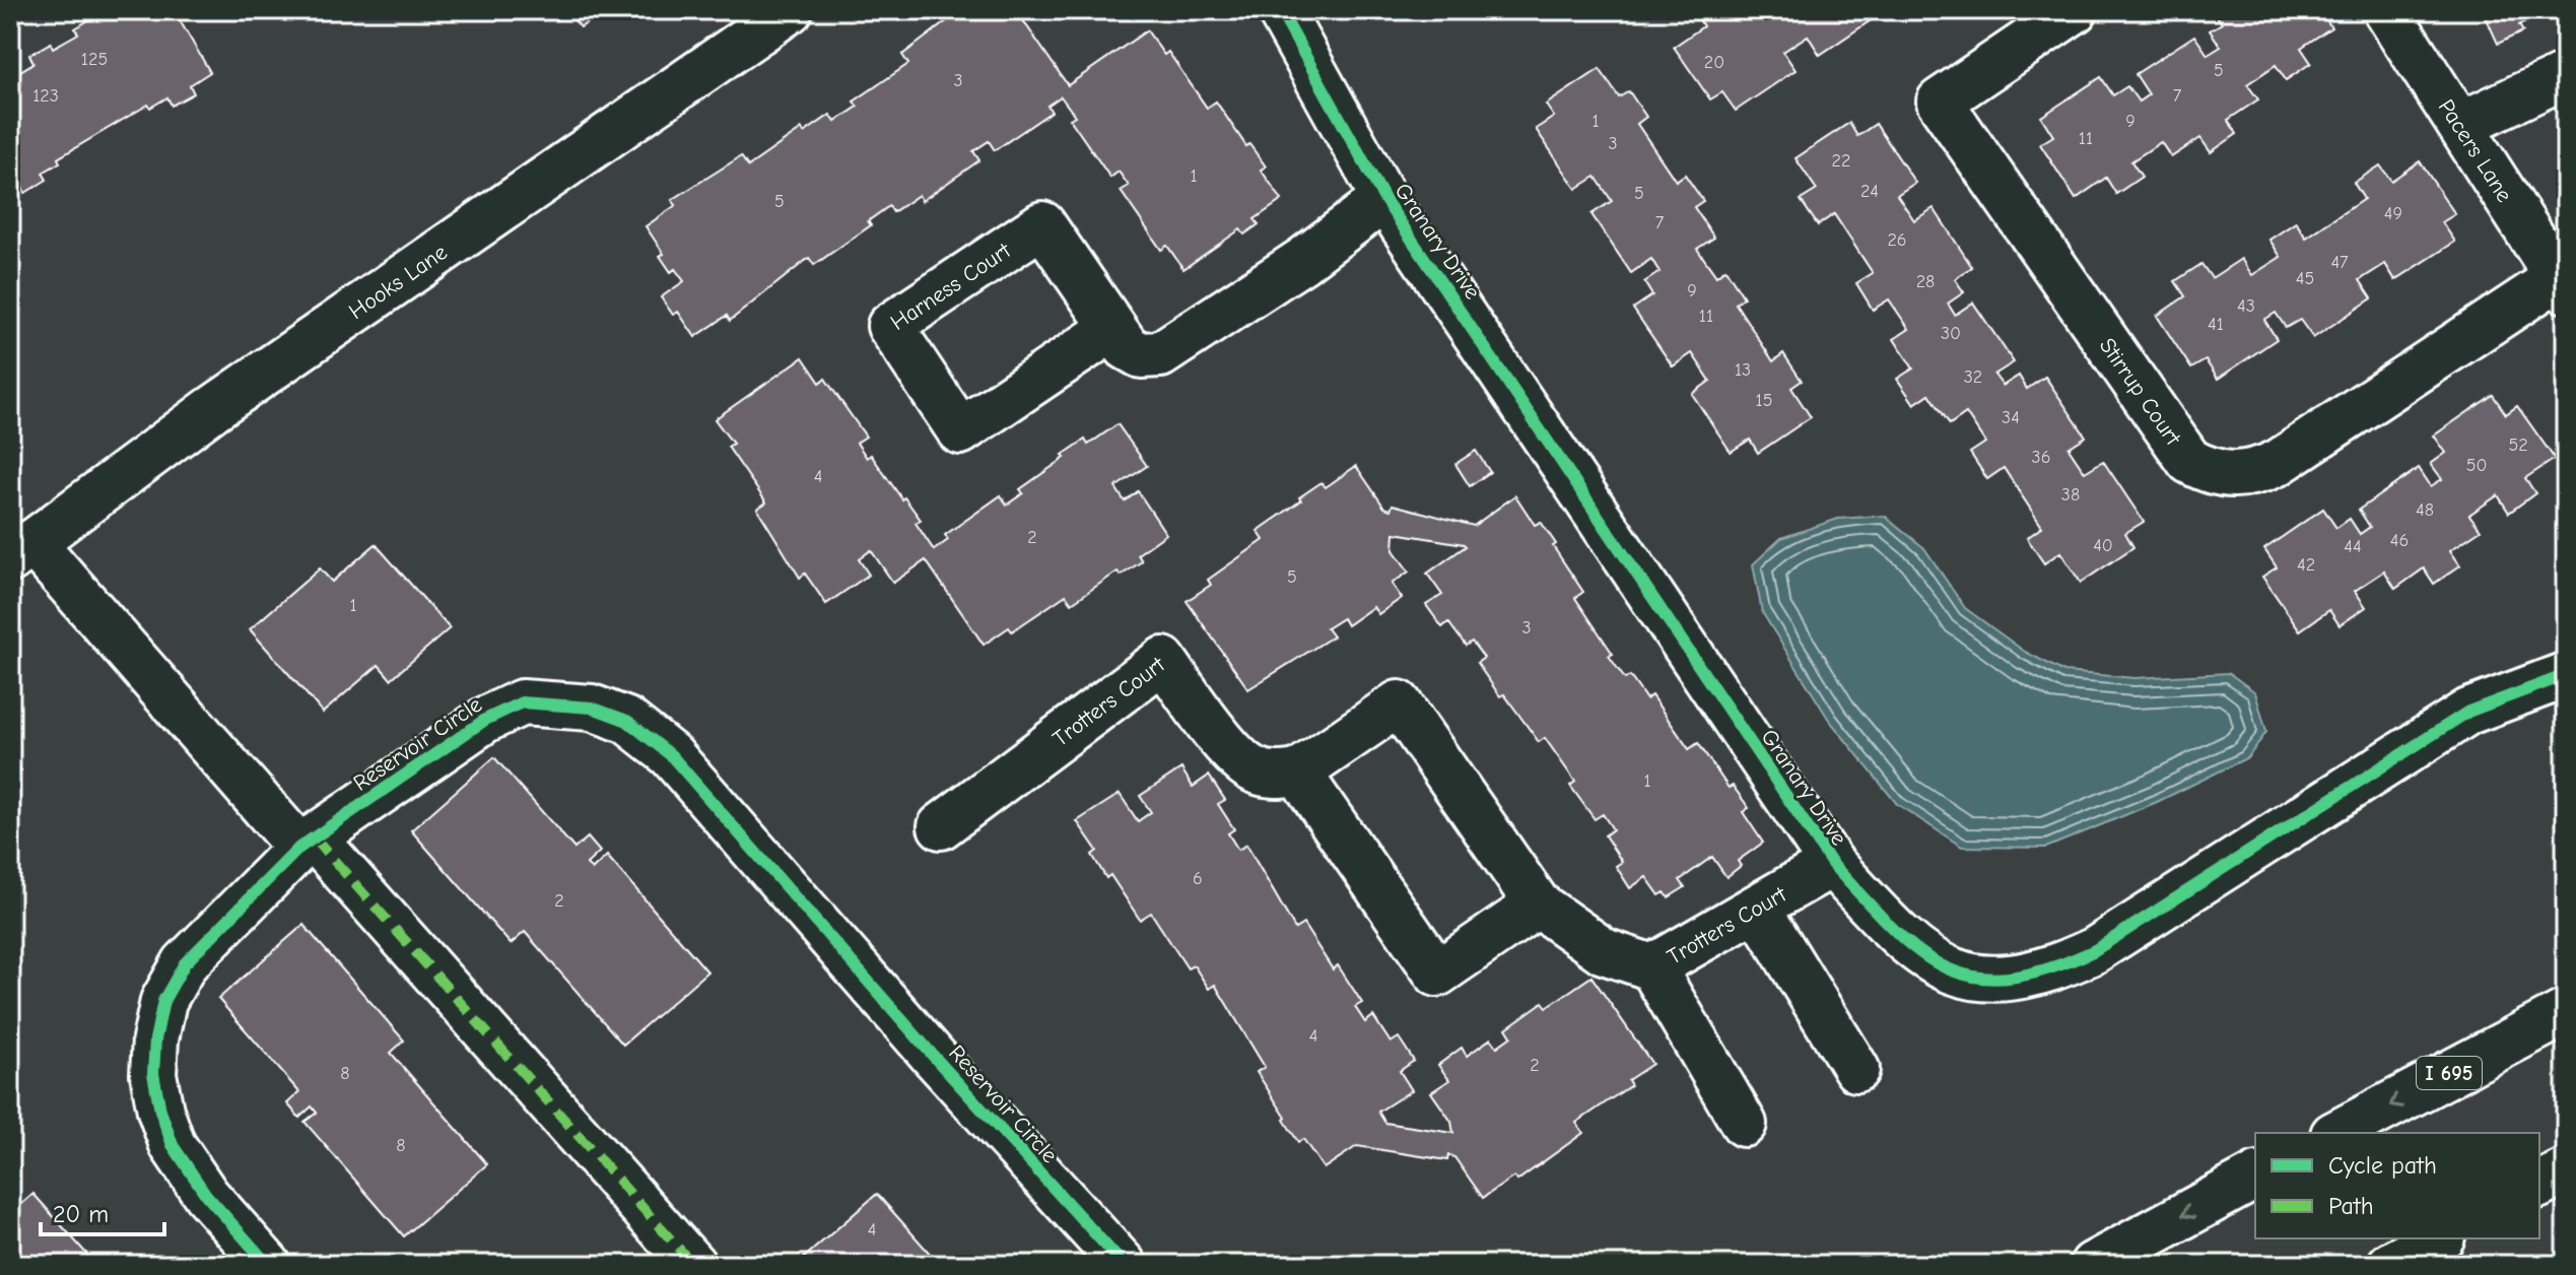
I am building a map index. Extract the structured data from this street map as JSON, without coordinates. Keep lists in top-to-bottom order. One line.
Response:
{"streets":{"main road":["Pacers Lane","Granary Drive","Hooks Lane","Harness Court","Stirrup Court","Trotters Court","Reservoir Circle","I 695"]},"crossings":[["Pacers Lane","Stirrup Court"],["Granary Drive","Harness Court"],["Granary Drive","Trotters Court"]],"house_numbers":["125","20","5","3","123","7","1","9","11","3","22","1","24","5","5","49","7","26","47","45","28","9","43","11","41","30","13","32","15","34","52","36","50","4","38","48","2","46","40","44","42","5","1","3","1","6","2","4","2","8","8","4"],"legend":["Cycle path","Path"],"scale_bar":"20 m"}
